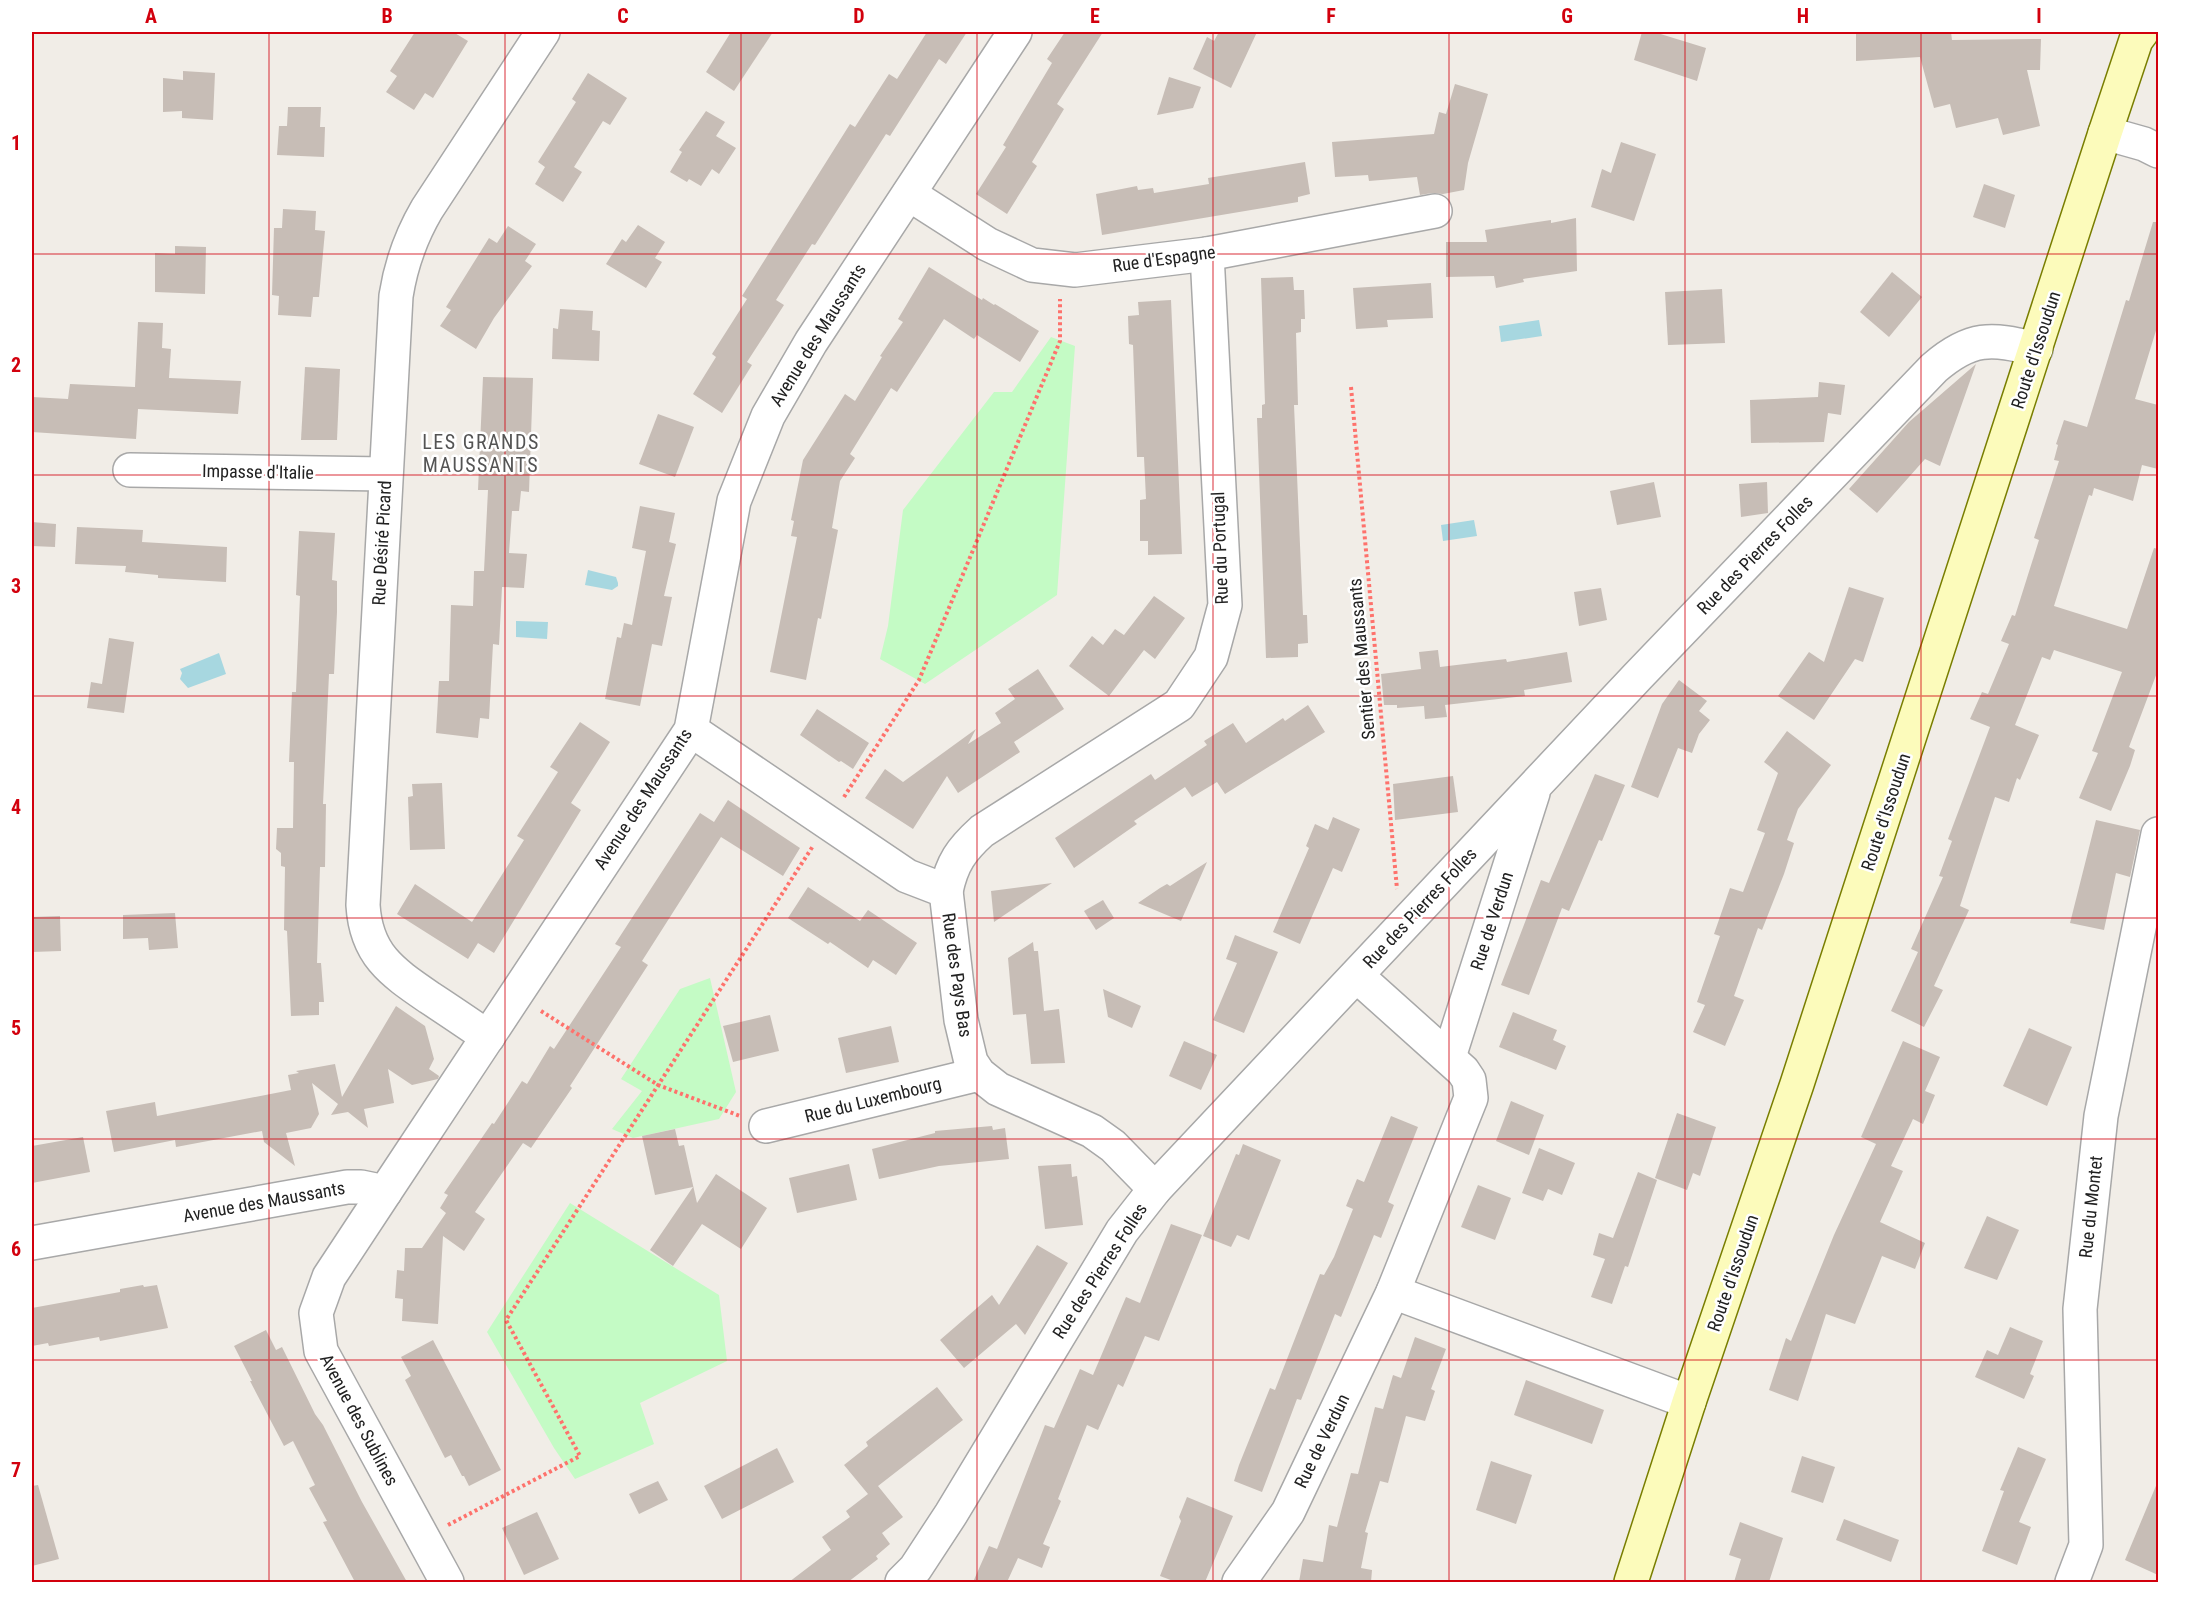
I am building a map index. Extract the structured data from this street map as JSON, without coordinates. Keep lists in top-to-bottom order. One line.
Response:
{"streets":{"main road":["Route d'Issoudun"],"street":["Rue d'Espagne","Avenue des Maussants","Impasse d'Italie","Rue Désiré Picard","Rue du Portugal","Rue des Pierres Folles","Rue de Verdun","Rue des Pays Bas","Rue du Luxembourg","Rue du Montet","Avenue des Sublines"],"path":["Sentier des Maussants"]},"crossings":[["Rue d'Espagne","Avenue des Maussants"],["Rue d'Espagne","Rue du Portugal"],["Avenue des Maussants","Rue Désiré Picard"],["Avenue des Maussants","Rue des Pays Bas"],["Avenue des Maussants","Avenue des Sublines"],["Route d'Issoudun","Rue des Pierres Folles"],["Impasse d'Italie","Rue Désiré Picard"],["Rue du Portugal","Rue des Pays Bas"],["Rue des Pierres Folles","Sentier des Maussants"],["Rue des Pierres Folles","Rue de Verdun"],["Rue des Pays Bas","Rue du Luxembourg"]],"districts":["LES GRANDS MAUSSANTS"],"grid":{"columns":["A","B","C","D","E","F","G","H","I"],"rows":["1","2","3","4","5","6","7"]}}
